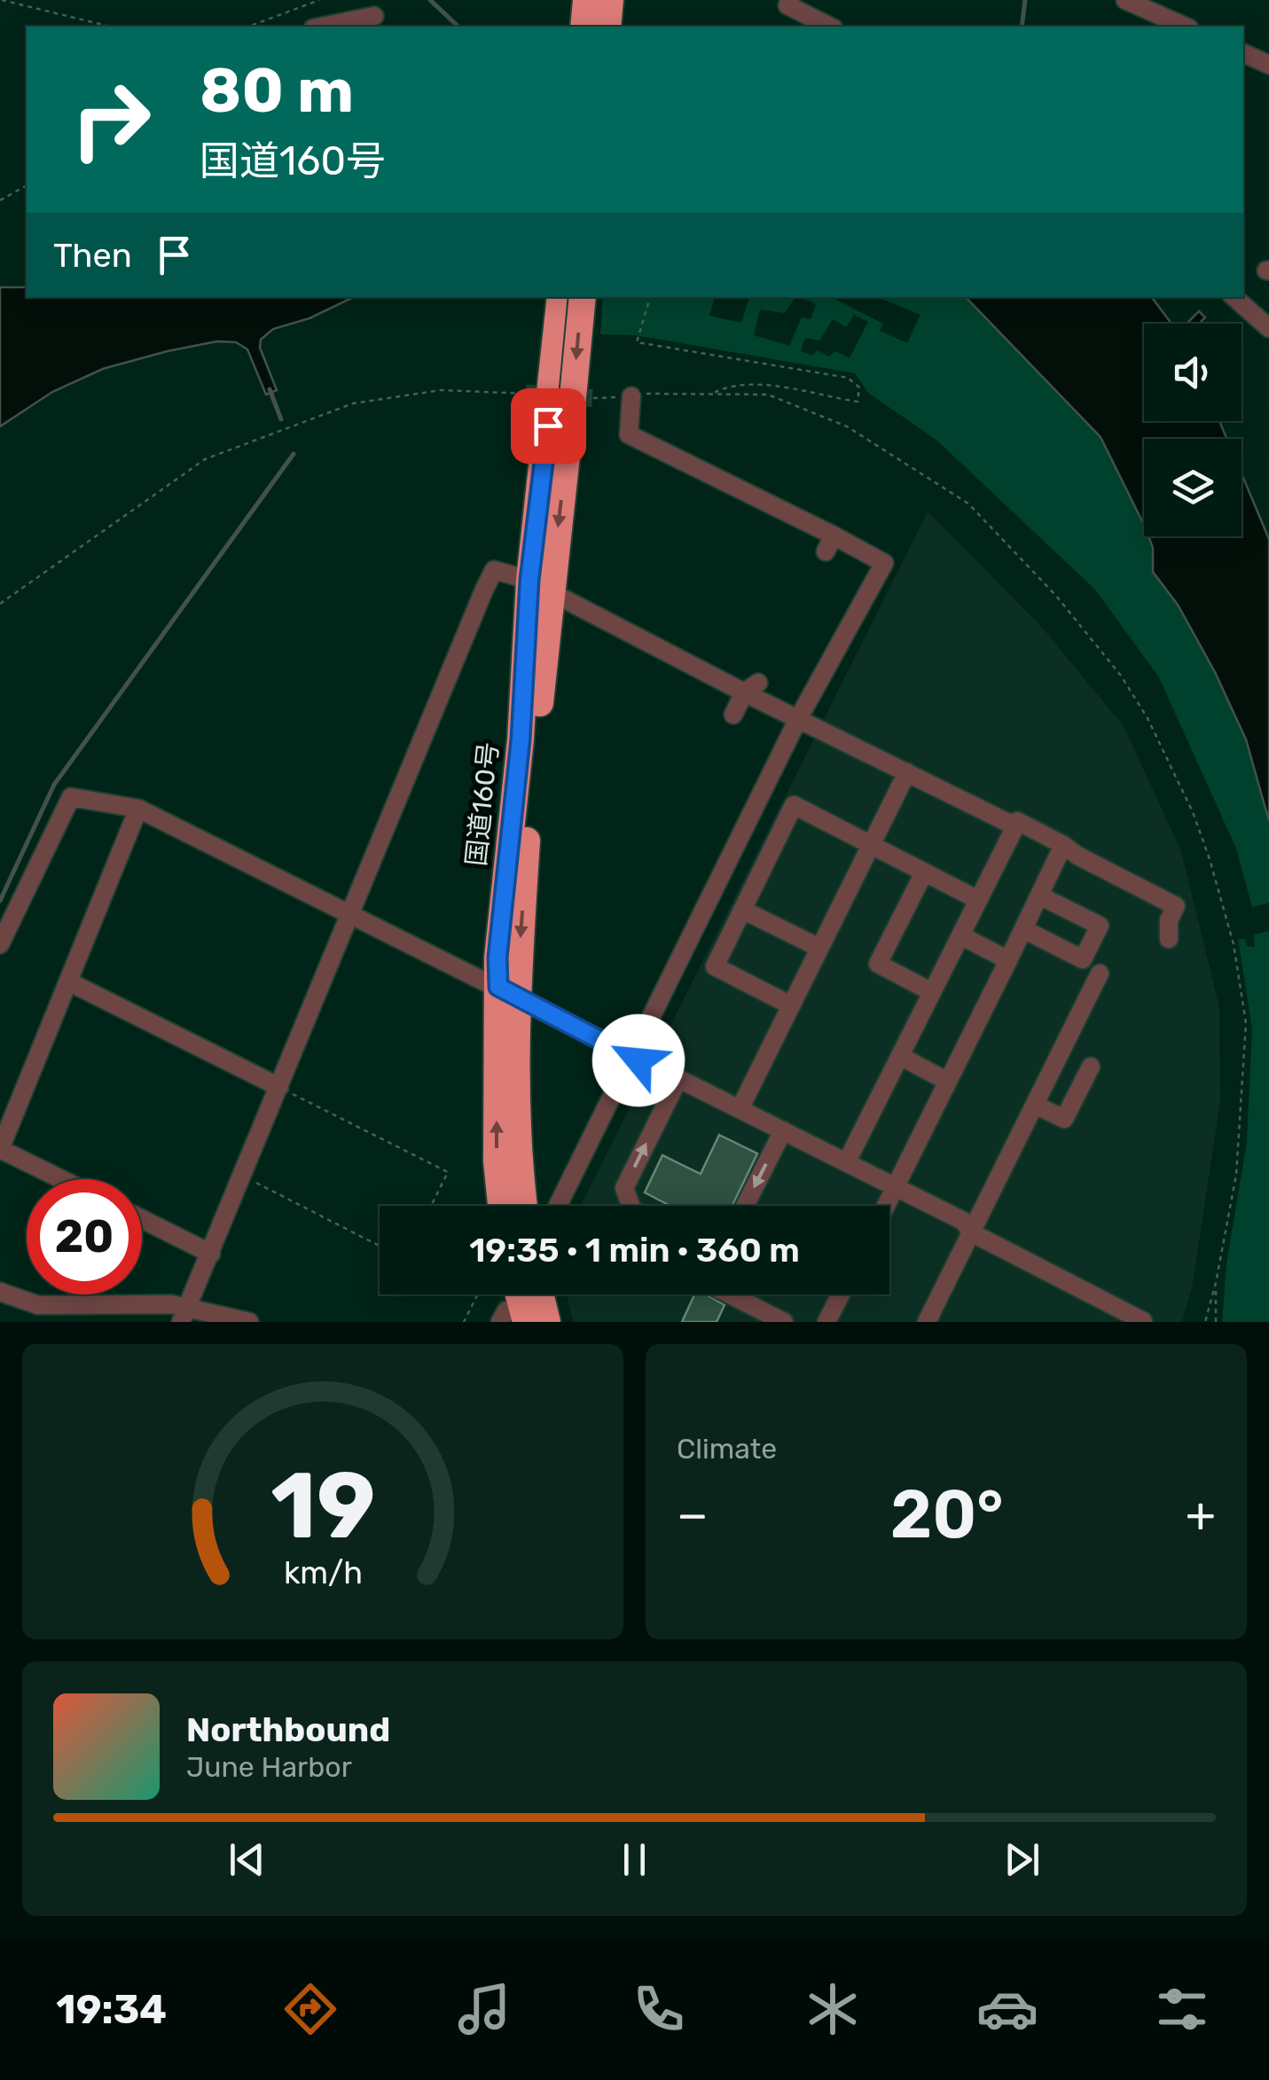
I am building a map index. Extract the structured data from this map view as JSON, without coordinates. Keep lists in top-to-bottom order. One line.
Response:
{"streets":{"highway":["国道160号"]},"page":{"turn":["80 m","国道160号"],"then":"Then","limit":"20","trip":"19:35 · 1 min · 360 m","tile":"Climate","heat":["−","20°","+"],"song":["Northbound","June Harbor"],"tabs":"19:34","gauge":["19","km/h"]}}
